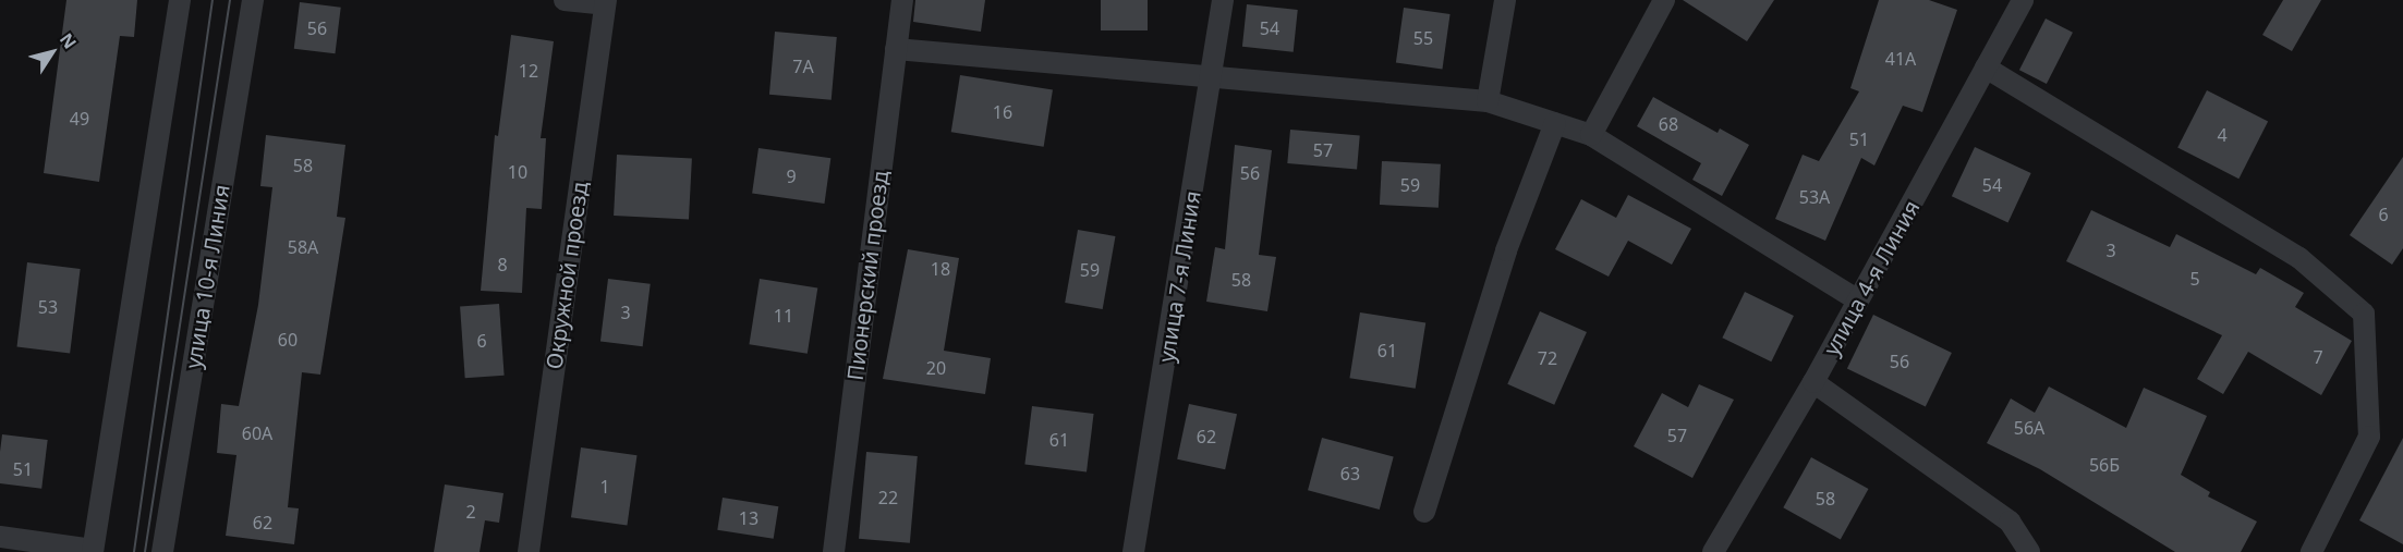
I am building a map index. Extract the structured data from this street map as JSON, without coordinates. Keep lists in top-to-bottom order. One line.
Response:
{"streets":{"lane":["Окружной проезд","Пионерский проезд","улица 10-я Линия","улица 7-я Линия","улица 4-я Линия"]},"house_numbers":["56","54","55","41А","7А","12","16","49","68","4","51","57","58","10","56","9","59","54","53А","6","58А","3","8","18","59","5","58","53","3","11","60","6","61","7","72","56","20","56А","60А","57","62","61","56Б","51","63","1","22","58","2","13","62"],"north":"top right"}
